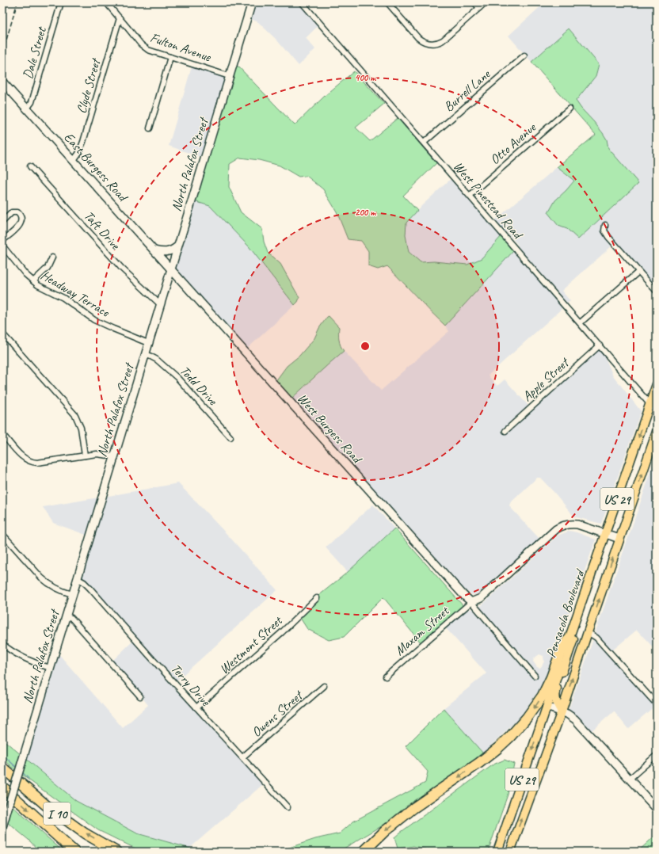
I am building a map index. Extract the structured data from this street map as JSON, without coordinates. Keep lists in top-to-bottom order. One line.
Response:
{"streets":{"highway":["I 10"],"main road":["North Palafox Street","East Burgess Road","West Burgess Road","US 29","Pensacola Boulevard"],"street":["Fulton Avenue","Dale Street","Clyde Street","Burrell Lane","Otto Avenue","West Pinestead Road","Taft Drive","Headway Terrace","Apple Street","Todd Drive","Maxam Street","Westmont Street","Terry Drive","Owens Street"]},"crossings":[["Fulton Avenue","Clyde Street"],["Fulton Avenue","North Palafox Street"],["Dale Street","East Burgess Road"],["Clyde Street","East Burgess Road"],["Burrell Lane","West Pinestead Road"],["Otto Avenue","West Pinestead Road"],["North Palafox Street","East Burgess Road"],["North Palafox Street","Taft Drive"],["North Palafox Street","Headway Terrace"],["North Palafox Street","Todd Drive"],["North Palafox Street","West Burgess Road"],["North Palafox Street","Terry Drive"],["East Burgess Road","West Burgess Road"],["West Pinestead Road","Apple Street"],["West Pinestead Road","Pensacola Boulevard"],["West Burgess Road","Maxam Street"],["Westmont Street","Terry Drive"],["Terry Drive","Owens Street"]],"rings":["400 m","200 m"]}
